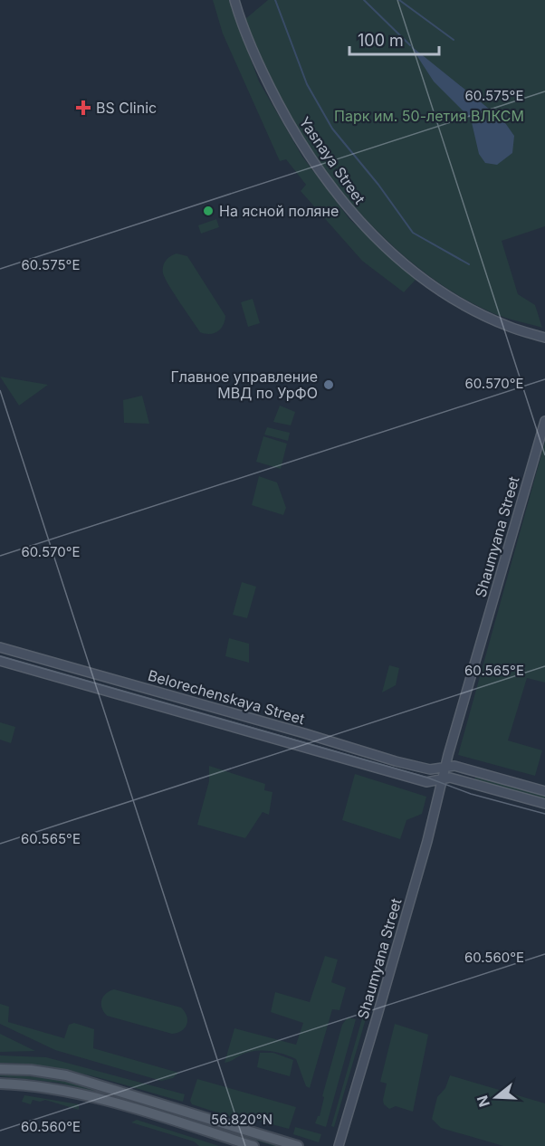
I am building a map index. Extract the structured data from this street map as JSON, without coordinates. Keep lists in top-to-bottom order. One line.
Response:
{"streets":{"street":["Shaumyana Street","Belorechenskaya Street"]},"crossings":[["Shaumyana Street","Belorechenskaya Street"]],"parks":["Парк им. 50-летия ВЛКСМ"],"places":{"health":["BS Clinic"],"other":["На ясной поляне","Главное управление МВД по УрФО"]},"scale_bar":"100 m","north":"left","coordinates":["60.575°E","60.570°E","60.565°E","60.560°E","56.820°N"]}
